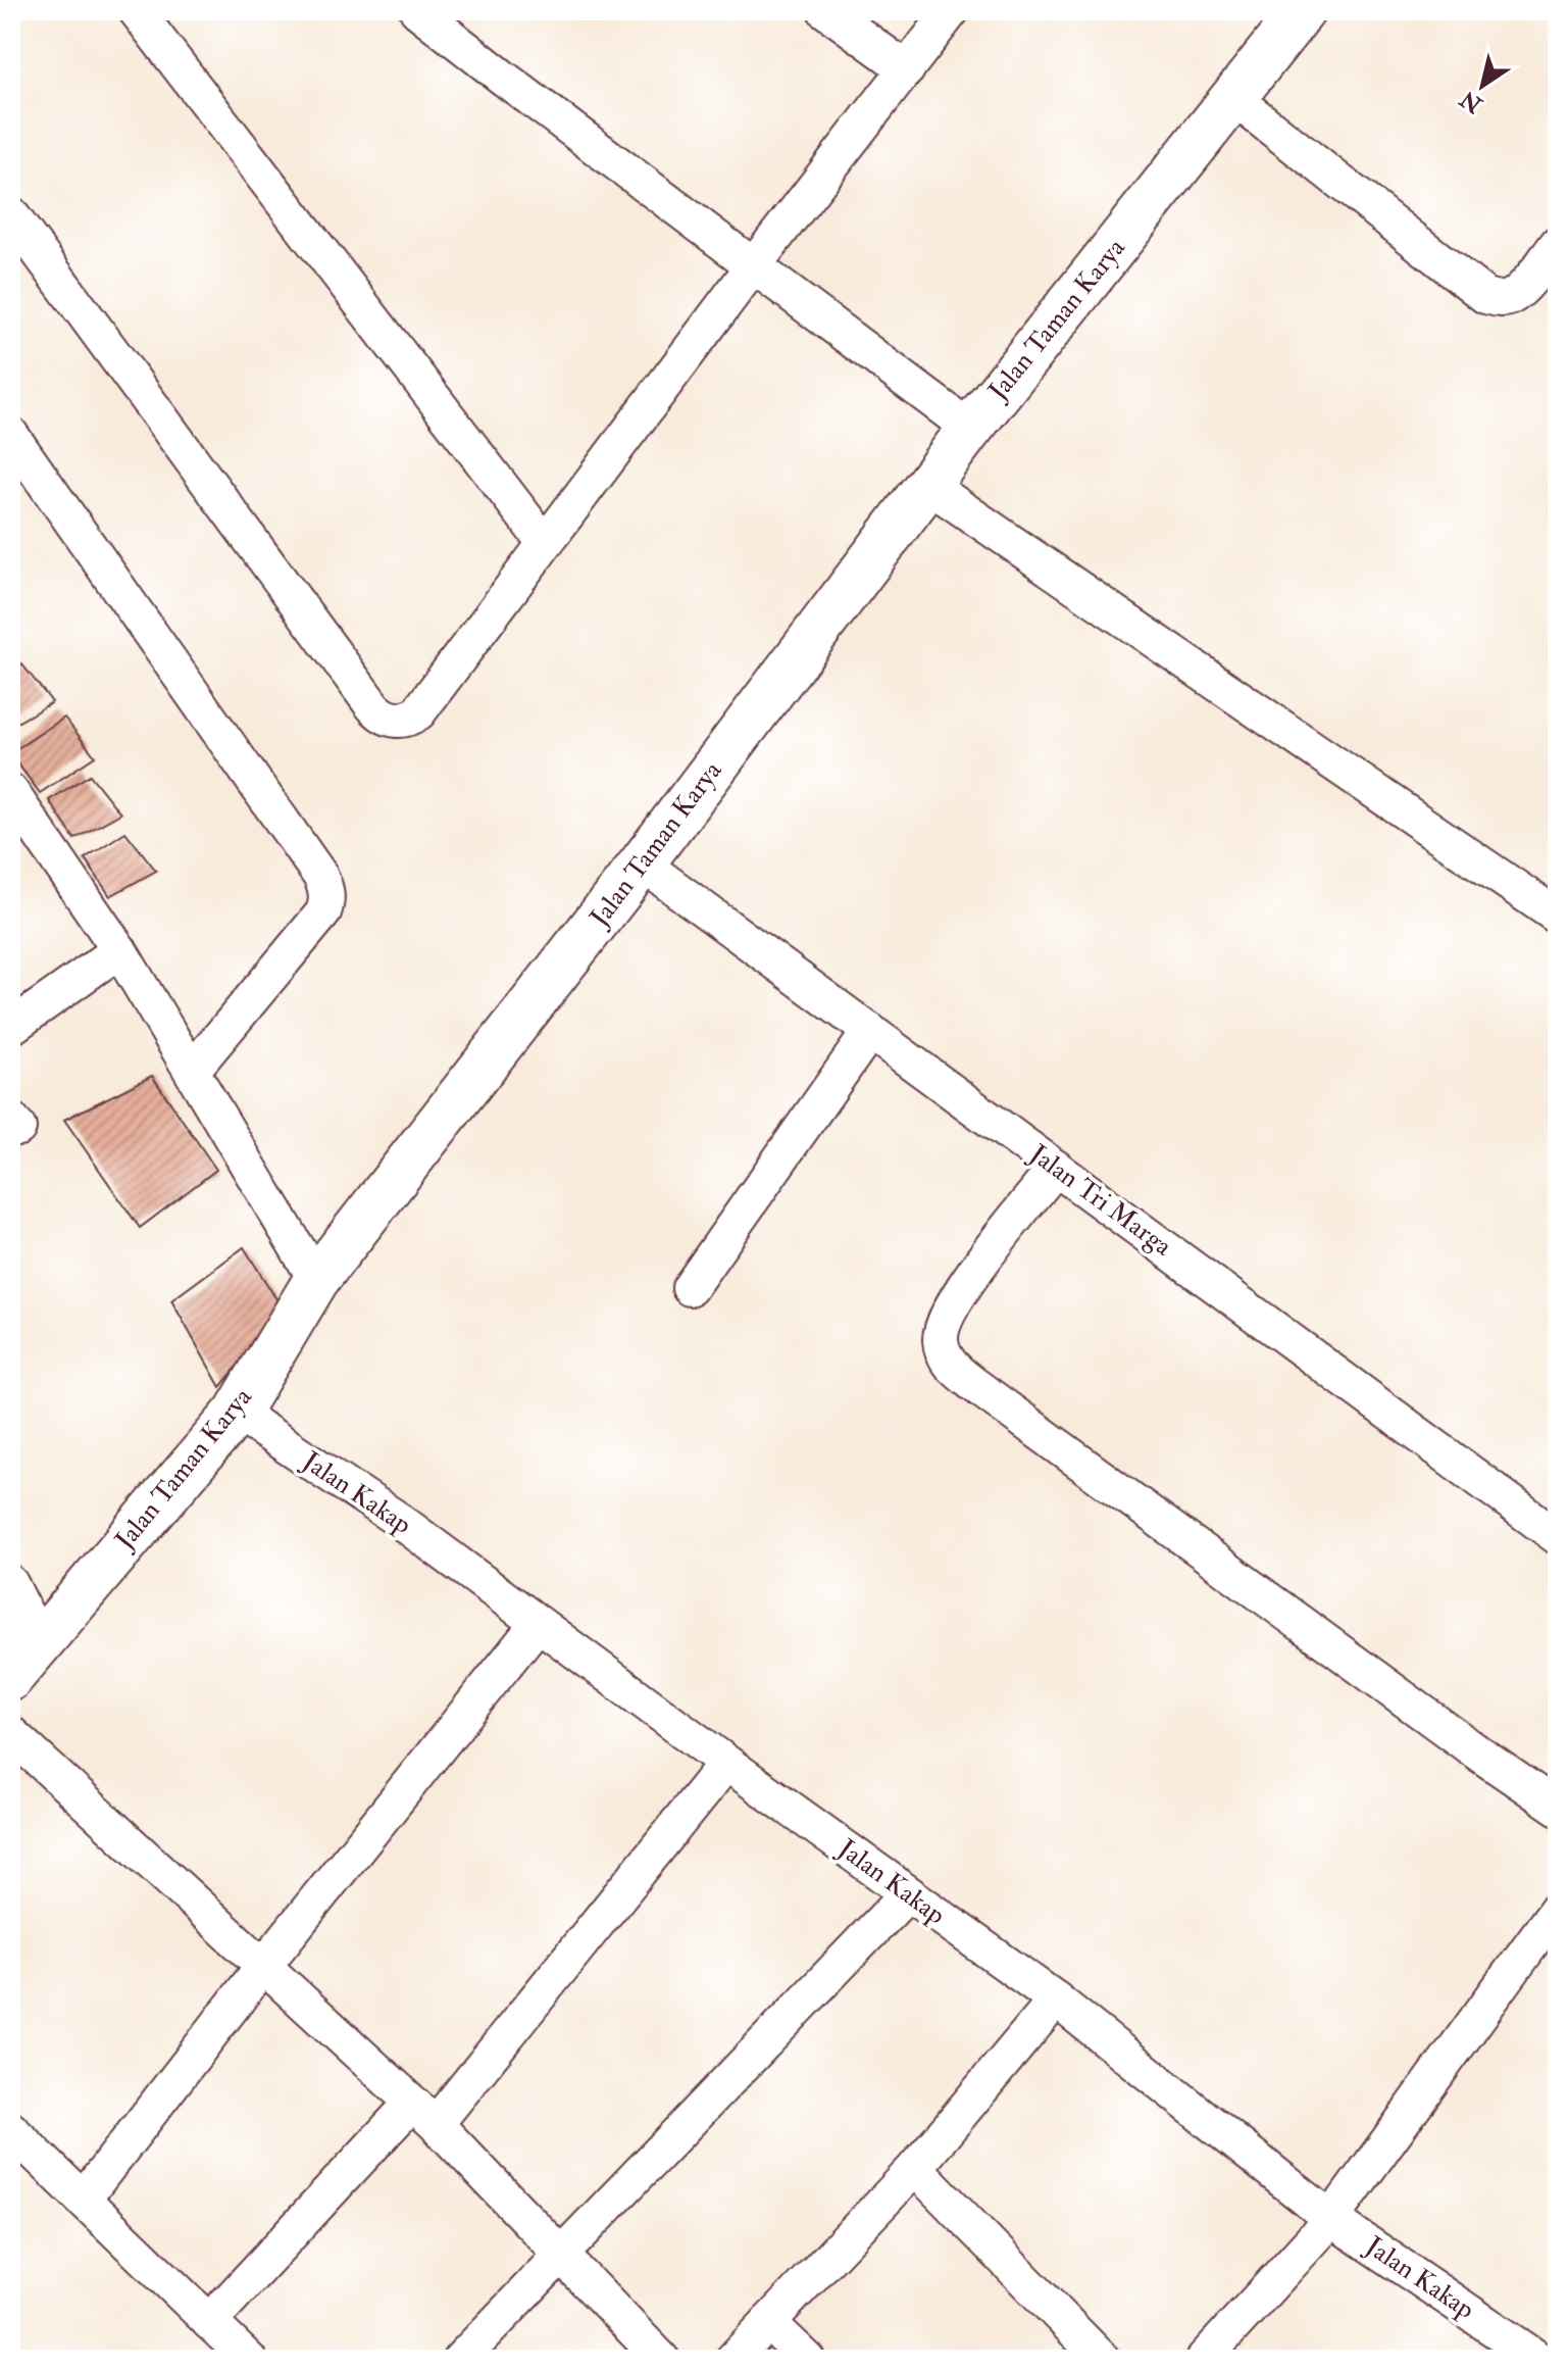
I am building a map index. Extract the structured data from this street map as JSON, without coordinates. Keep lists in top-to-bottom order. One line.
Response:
{"streets":{"street":["Jalan Taman Karya","Jalan Tri Marga","Jalan Kakap"]},"crossings":[["Jalan Taman Karya","Jalan Tri Marga"],["Jalan Taman Karya","Jalan Kakap"]],"north":"bottom left"}
